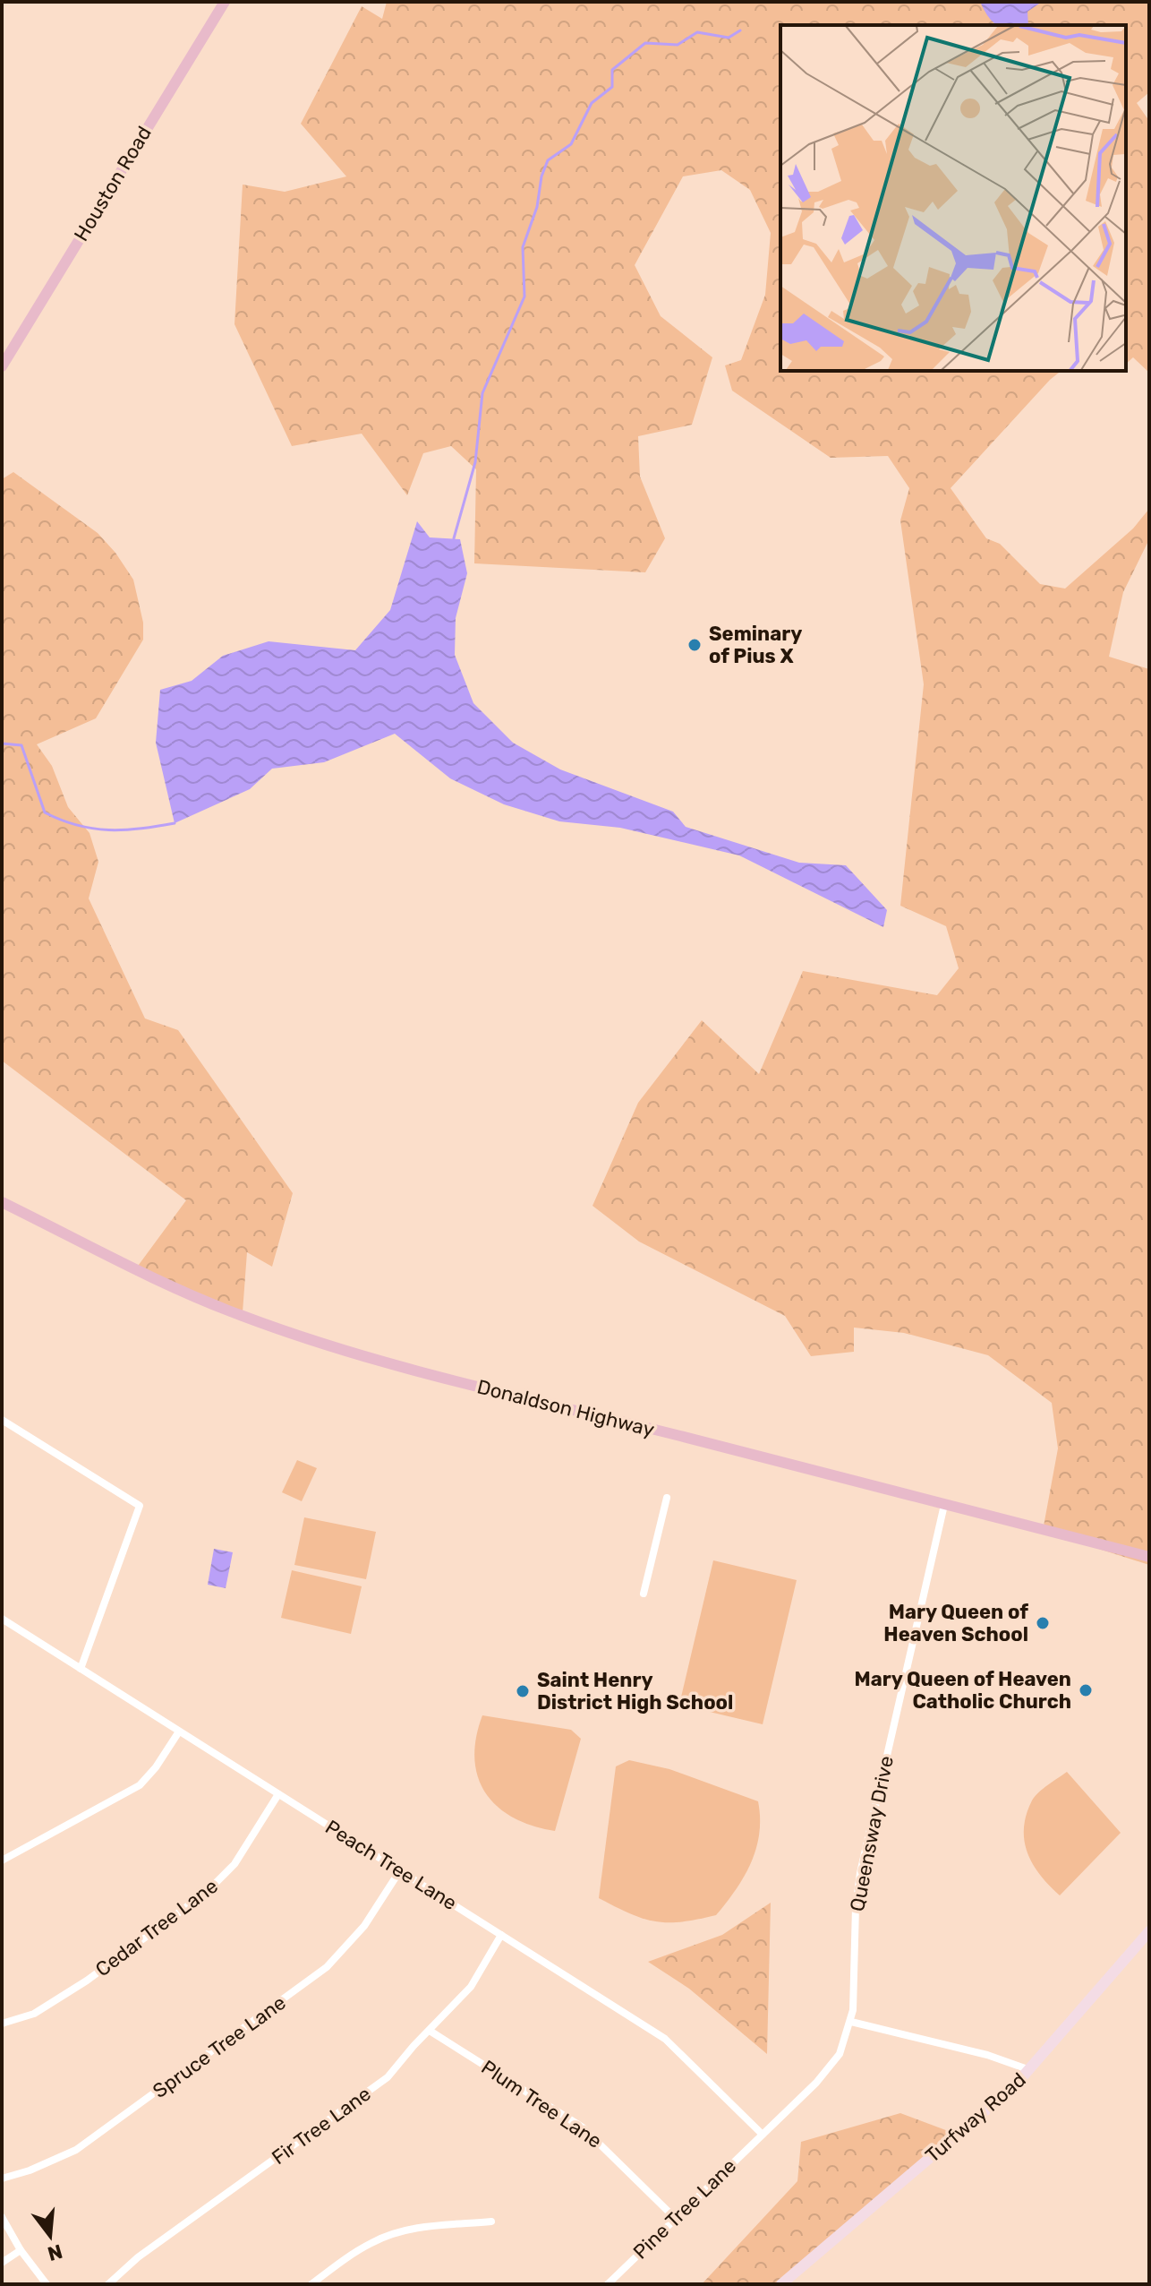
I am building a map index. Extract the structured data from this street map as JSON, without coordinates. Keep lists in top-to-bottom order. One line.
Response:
{"streets":{"main road":["Houston Road","Donaldson Highway","Turfway Road"],"street":["Queensway Drive","Peach Tree Lane","Cedar Tree Lane","Spruce Tree Lane","Plum Tree Lane","Fir Tree Lane","Pine Tree Lane"]},"crossings":[["Donaldson Highway","Queensway Drive"],["Queensway Drive","Peach Tree Lane"],["Queensway Drive","Pine Tree Lane"],["Peach Tree Lane","Cedar Tree Lane"],["Peach Tree Lane","Spruce Tree Lane"],["Peach Tree Lane","Fir Tree Lane"],["Peach Tree Lane","Pine Tree Lane"],["Plum Tree Lane","Fir Tree Lane"],["Plum Tree Lane","Pine Tree Lane"]],"places":["Seminary of Pius X","Mary Queen of Heaven School","Mary Queen of Heaven Catholic Church","Saint Henry District High School"],"north":"bottom"}
